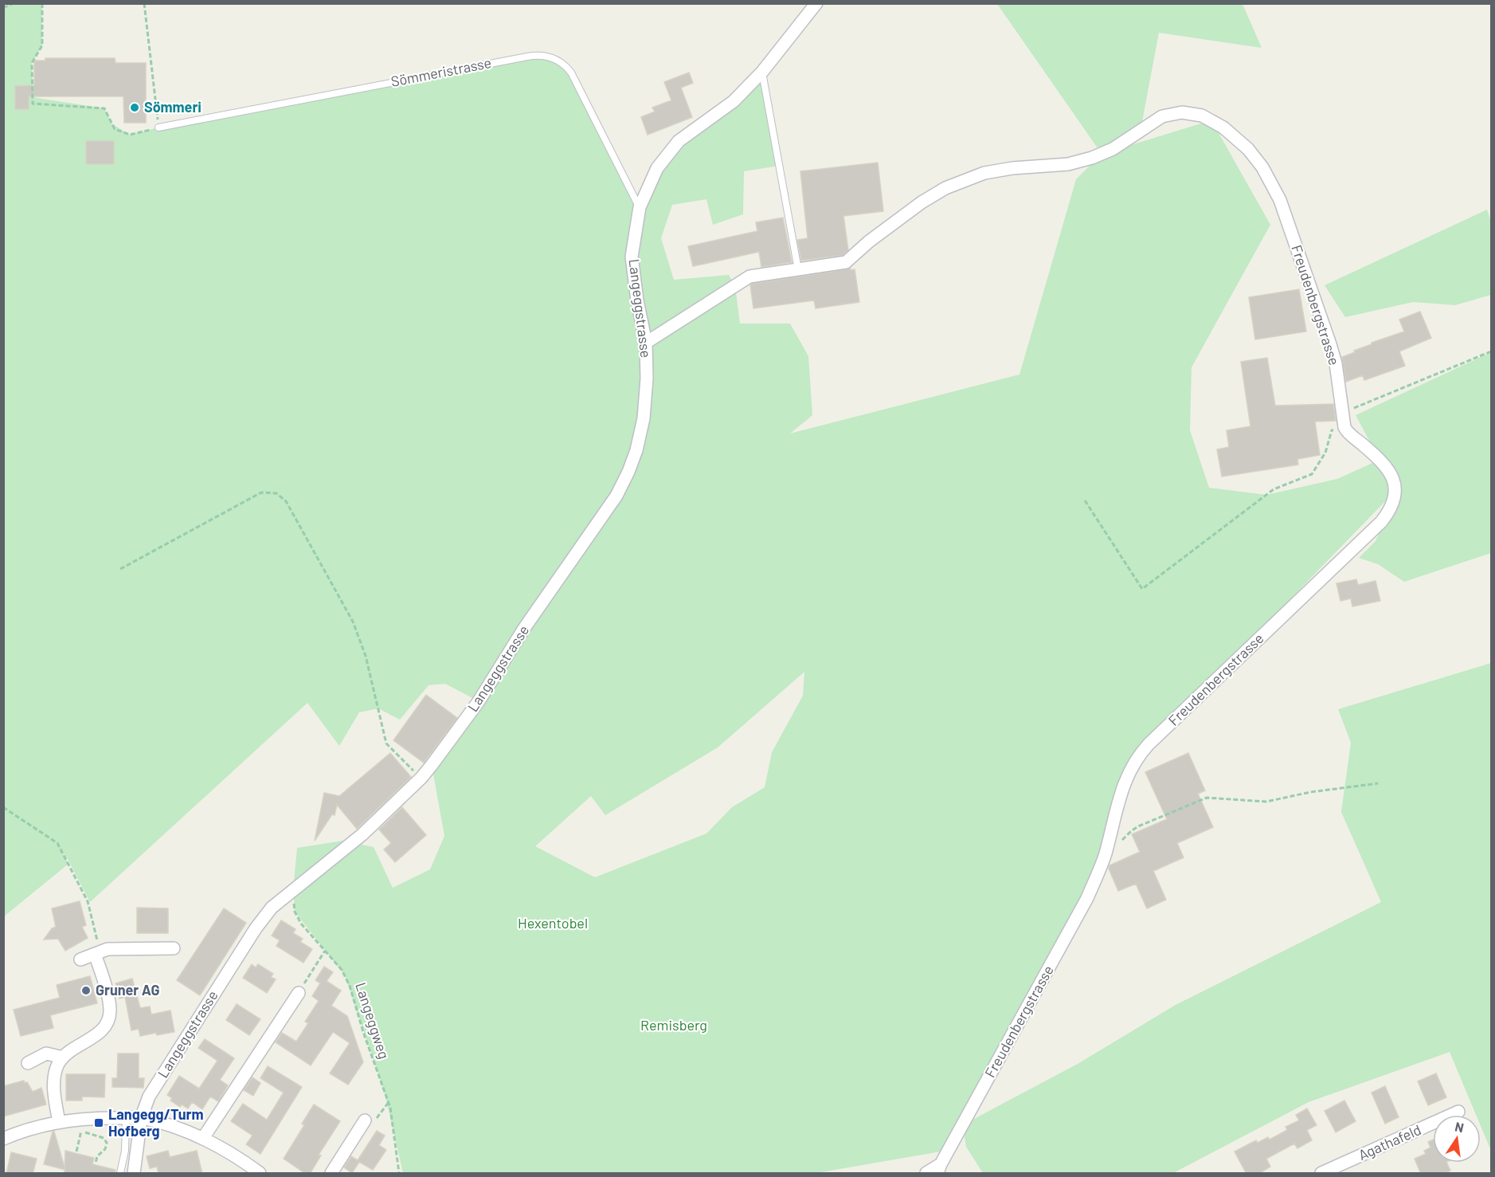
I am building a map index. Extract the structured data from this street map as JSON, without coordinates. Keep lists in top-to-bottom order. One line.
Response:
{"streets":{"street":["Freudenbergstrasse","Langeggstrasse","Agathafeld"],"lane":["Sömmeristrasse"],"path":["Langeggweg"]},"crossings":[["Sömmeristrasse","Langeggstrasse"],["Freudenbergstrasse","Langeggstrasse"],["Langeggstrasse","Langeggweg"]],"parks":["Hexentobel","Remisberg"],"places":{"other":["Sömmeri","Gruner AG"],"transit":["Langegg/Turm Hofberg"]},"north":"top"}
